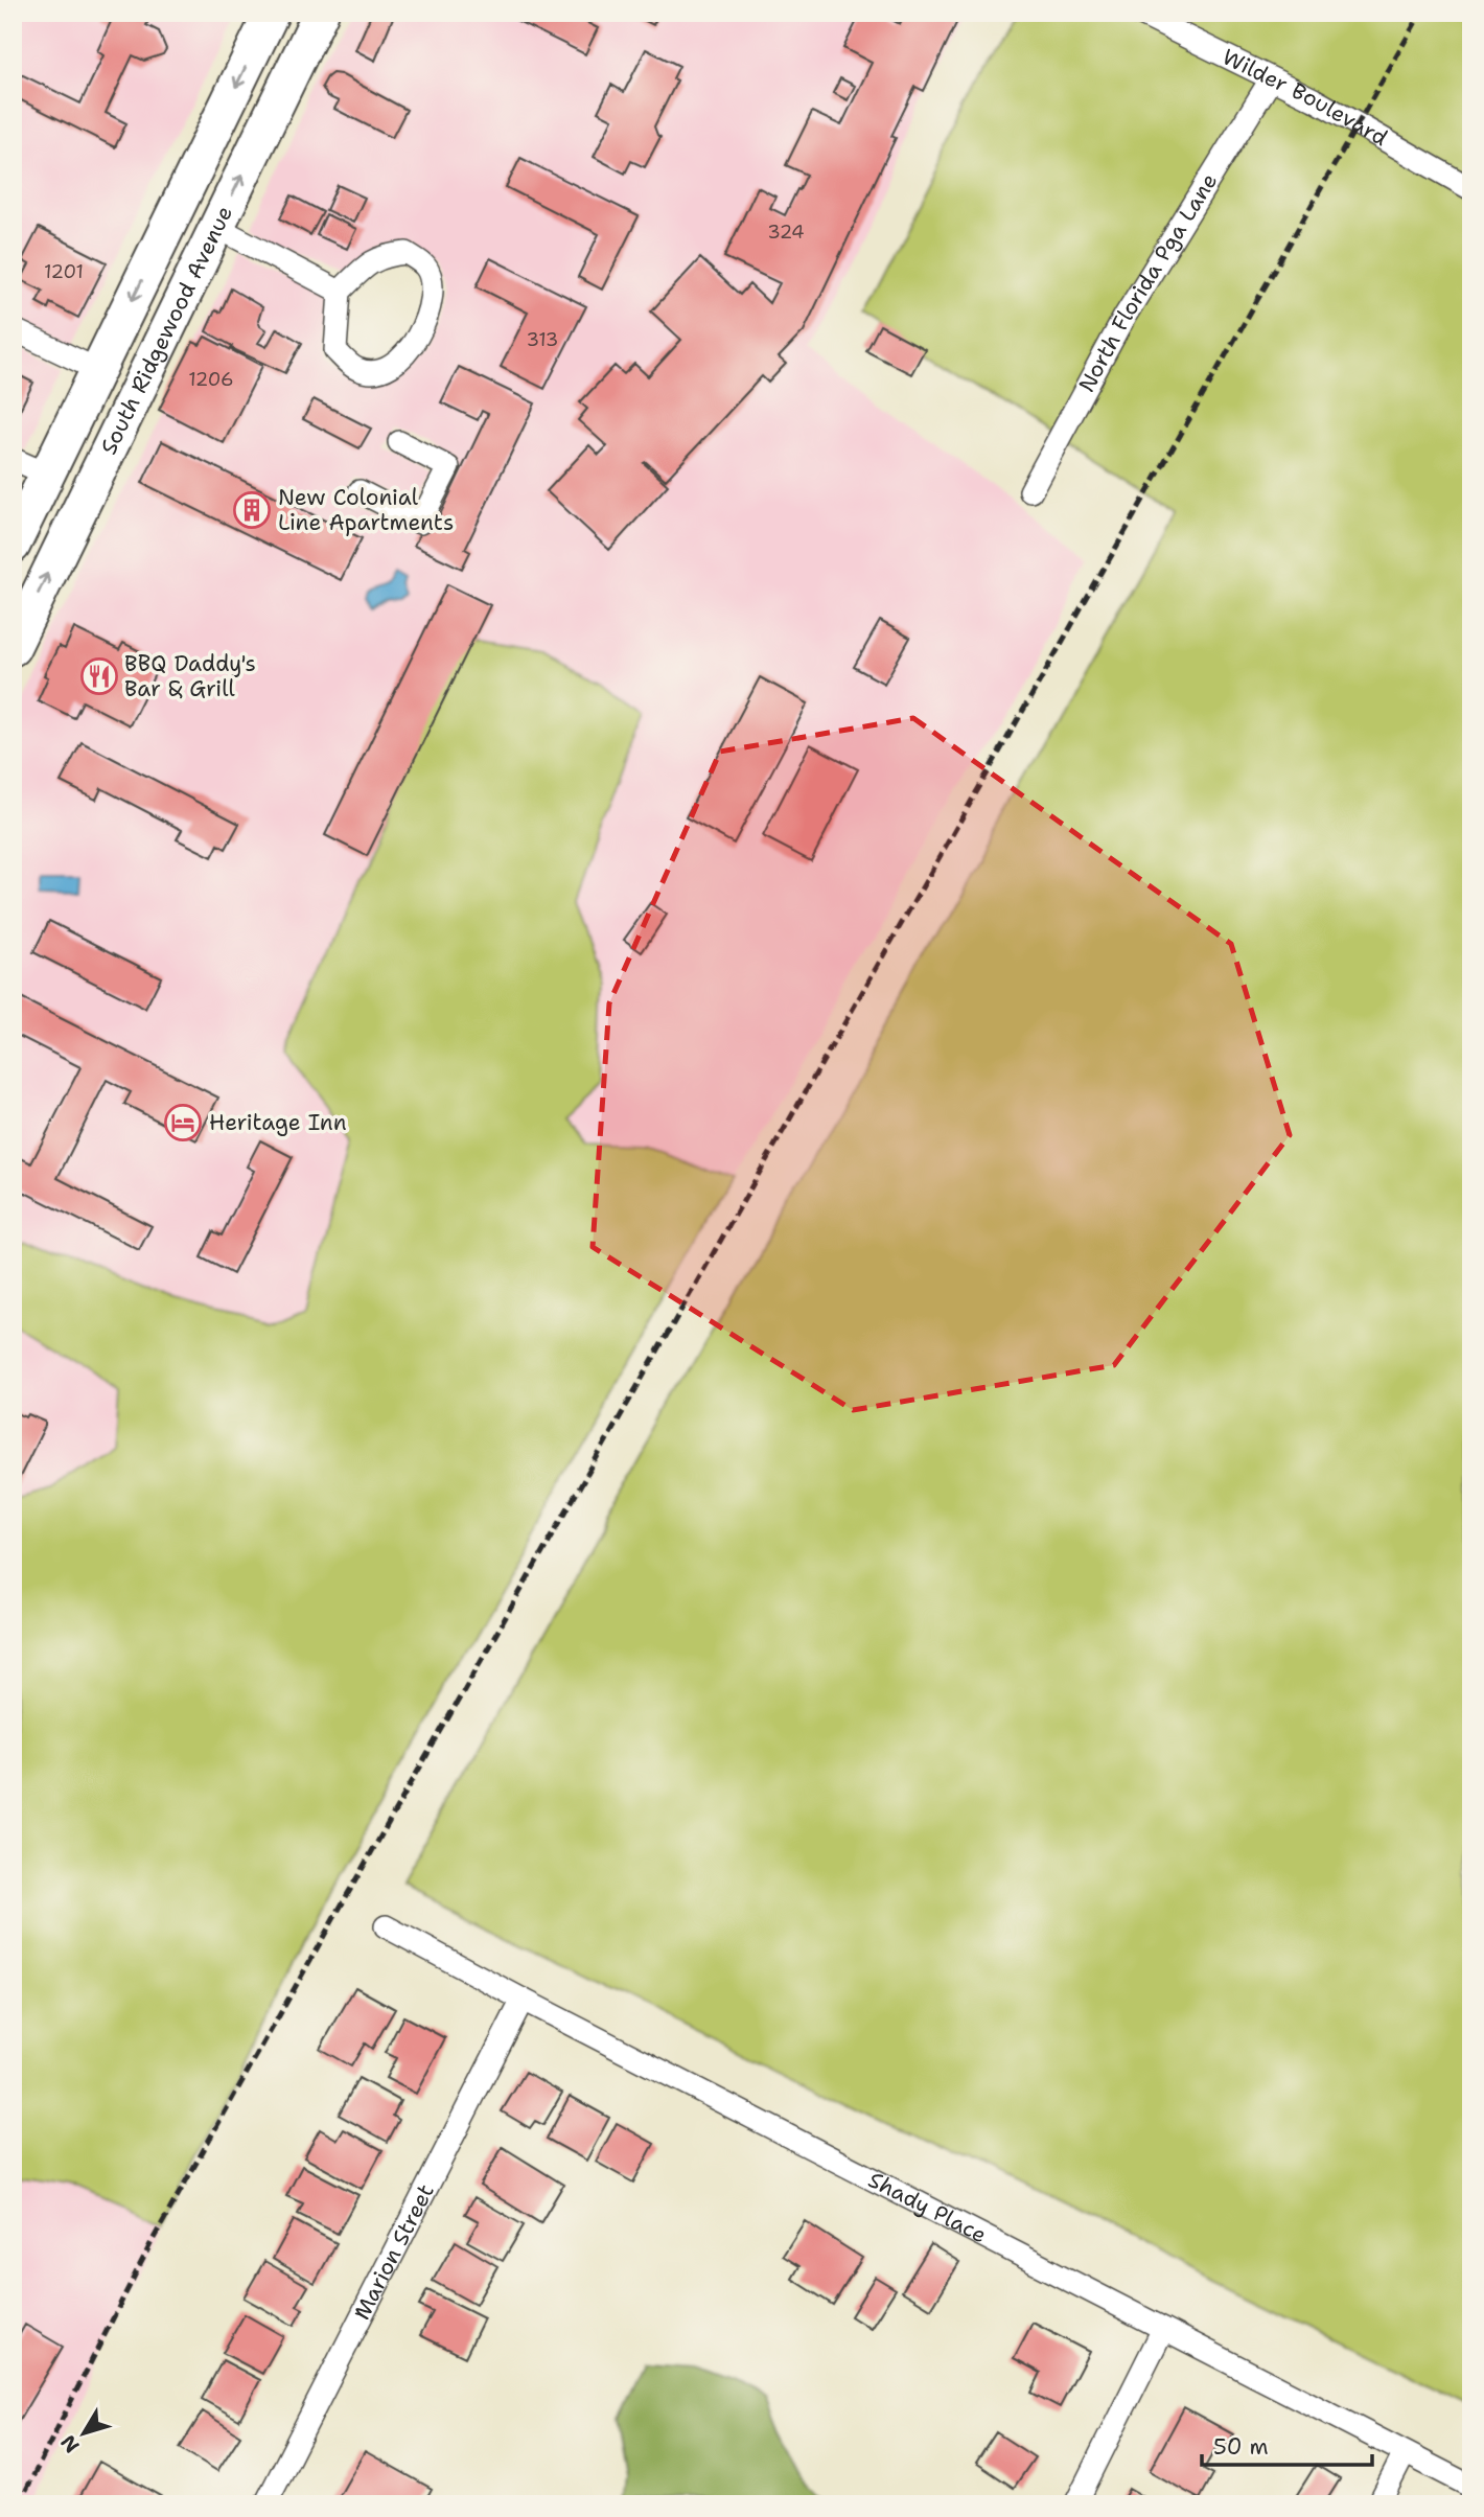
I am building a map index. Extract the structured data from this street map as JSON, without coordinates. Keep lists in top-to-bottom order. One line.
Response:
{"streets":{"main road":["South Ridgewood Avenue"],"street":["Wilder Boulevard","North Florida Pga Lane","Shady Place","Marion Street"]},"crossings":[["Wilder Boulevard","North Florida Pga Lane"],["Shady Place","Marion Street"]],"places":{"building":["New Colonial Line Apartments"],"restaurant":["BBQ Daddy's Bar & Grill"],"hotel":["Heritage Inn"]},"house_numbers":["324","1201","313","1206"],"scale_bar":"50 m","north":"bottom left"}
